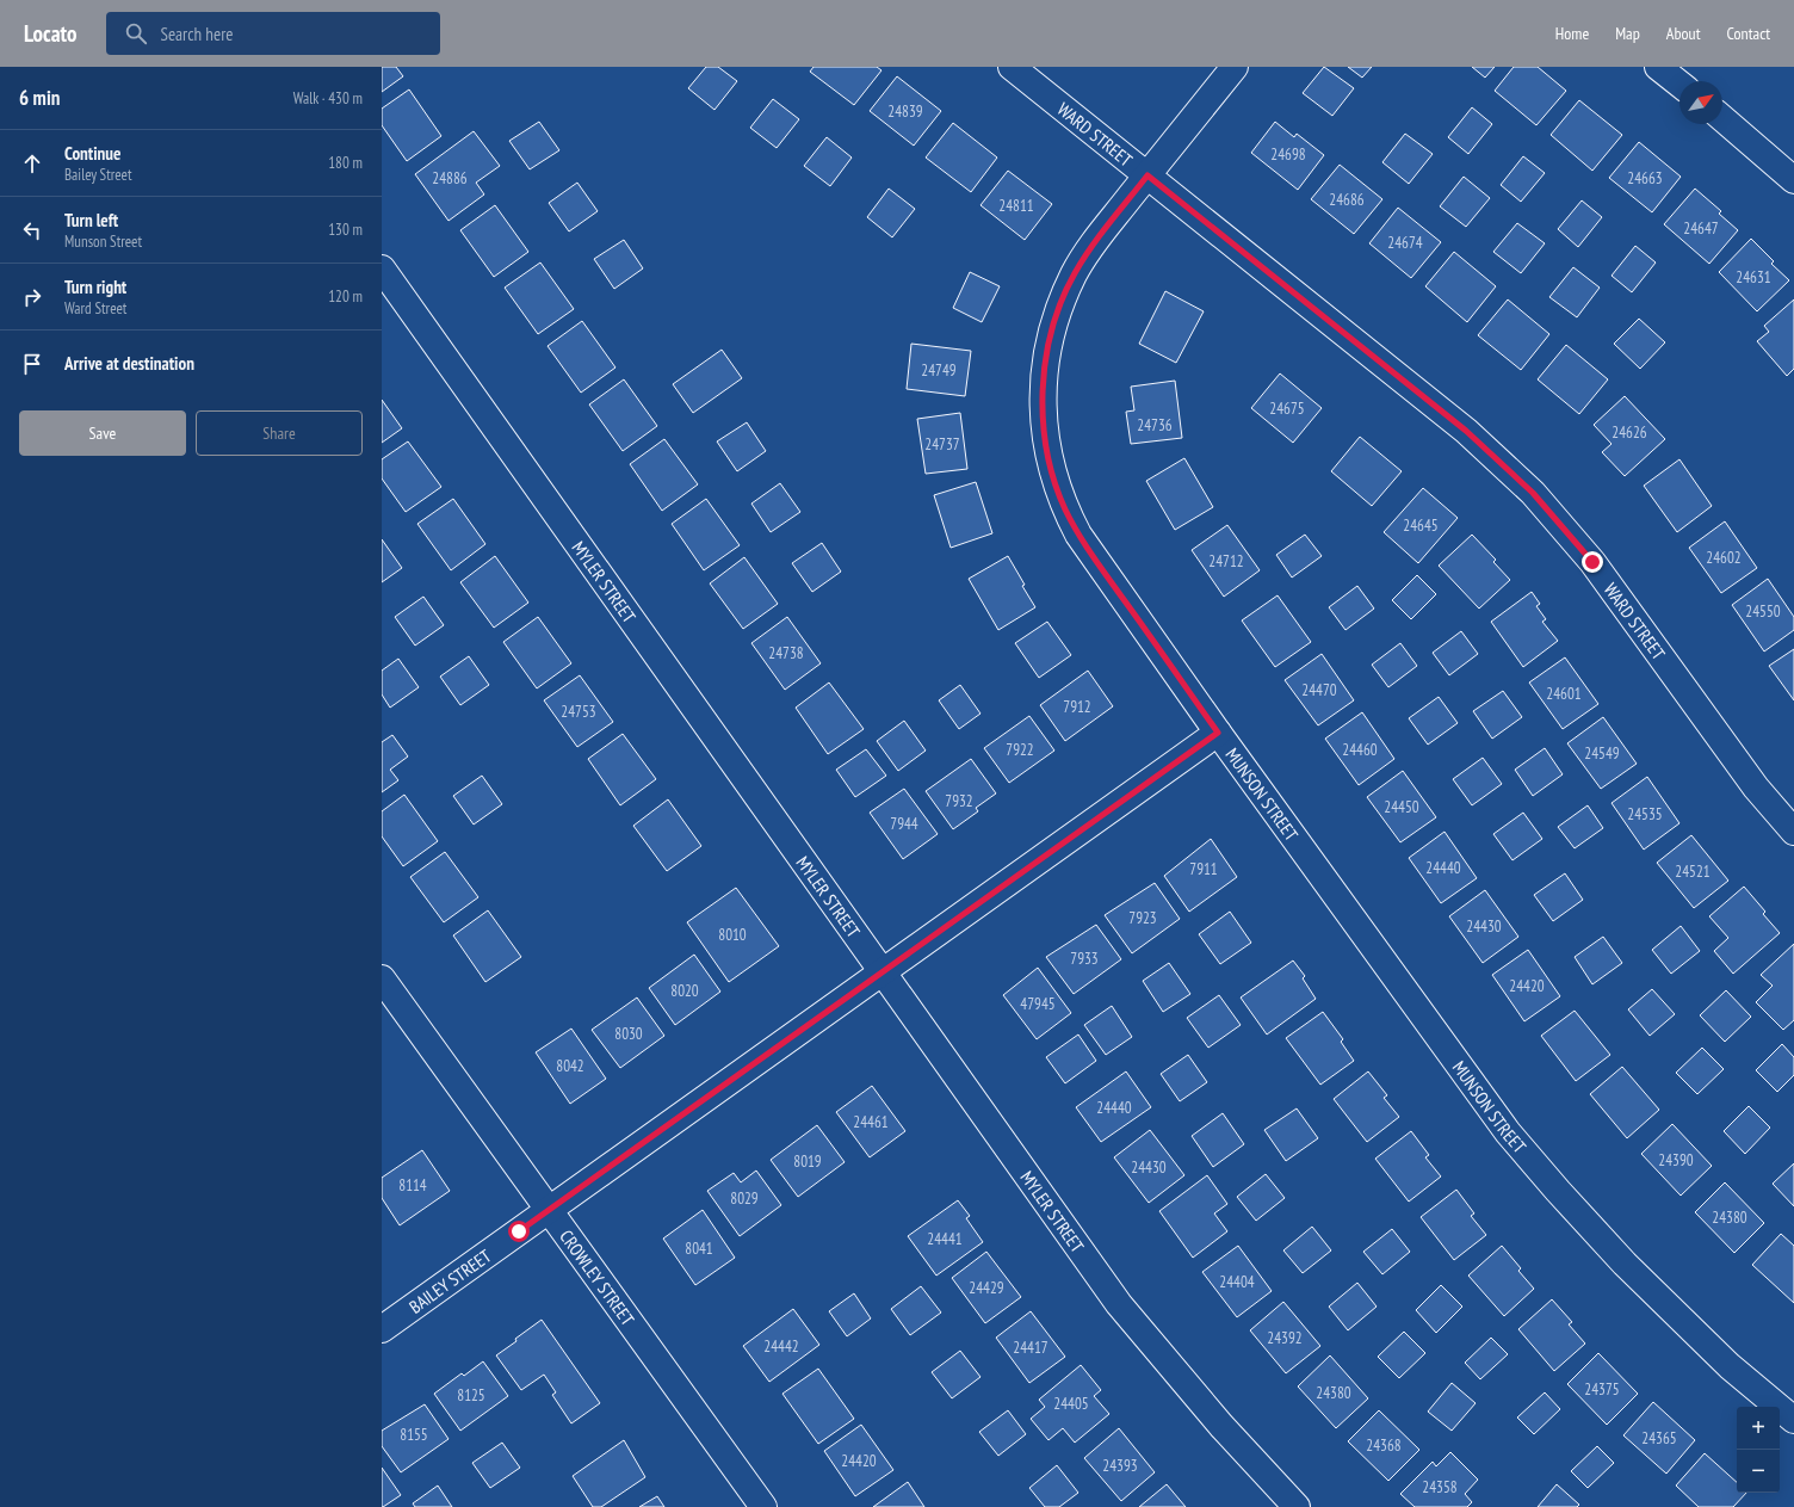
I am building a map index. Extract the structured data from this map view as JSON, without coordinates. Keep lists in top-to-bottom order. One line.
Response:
{"streets":{"street":["WARD STREET","MYLER STREET","MUNSON STREET","CROWLEY STREET","BAILEY STREET"]},"crossings":[["WARD STREET","MUNSON STREET"],["MYLER STREET","BAILEY STREET"],["MUNSON STREET","BAILEY STREET"],["CROWLEY STREET","BAILEY STREET"]],"house_numbers":["24839","24698","24886","24663","24686","24811","24647","24674","24631","24749","24675","24736","24626","24737","24645","24602","24712","24550","24738","24470","24601","7912","24753","7922","24460","24549","7932","24450","24535","7944","24440","7911","24521","7923","24430","8010","7933","24420","8020","47945","8030","8042","24440","24461","24390","8019","24430","8114","8029","24380","24441","8041","24404","24429","24392","24442","24417","24375","24380","8125","24405","8155","24365","24368","24420","24393","24358"],"north":"top right","page":{"header":"Locato","search":"Search here","nav":["Home","Map","About","Contact"],"heading":["6 min","Walk · 430 m"],"list":[["Continue","Bailey Street","180 m"],["Turn left","Munson Street","130 m"],["Turn right","Ward Street","120 m"],"Arrive at destination"],"buttons":["Save","Share"],"map_buttons":["+","−"]}}
